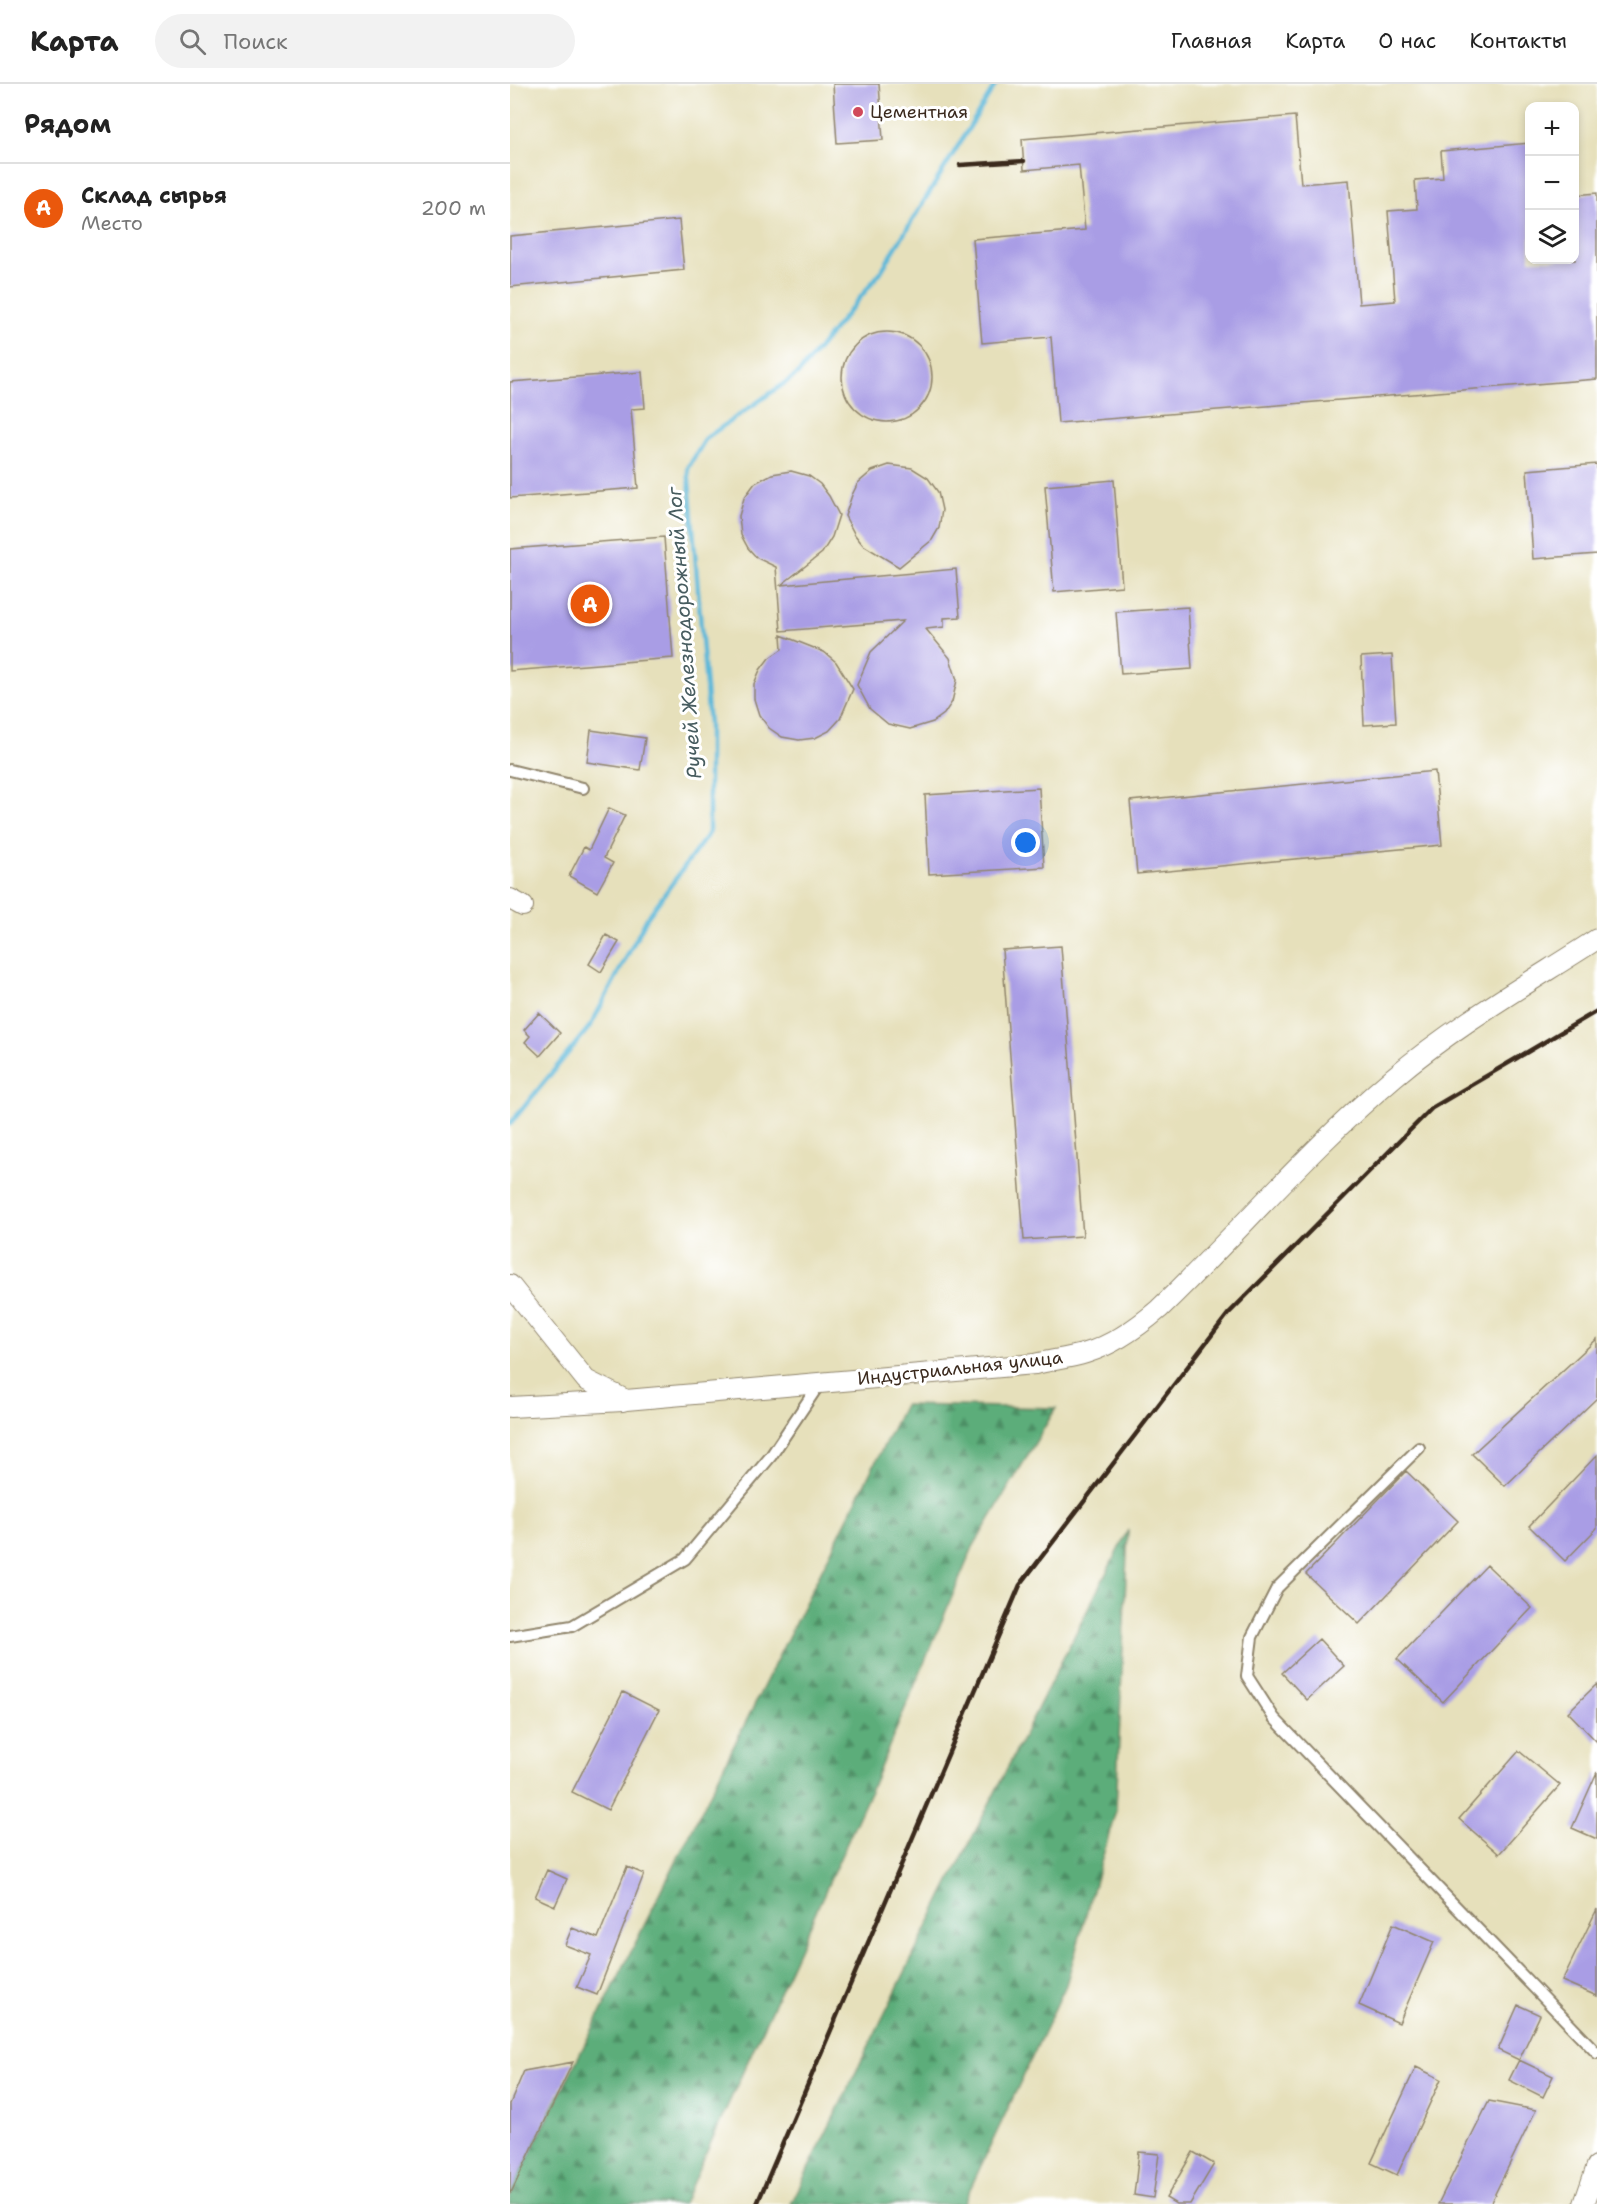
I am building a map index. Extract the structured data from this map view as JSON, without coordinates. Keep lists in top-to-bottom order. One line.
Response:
{"streets":{"street":["Индустриальная улица"]},"water":["Ручей Железнодорожный Лог"],"places":["Цементная"],"page":{"header":"Карта","search":"Поиск","nav":["Главная","Карта","О нас","Контакты"],"heading":"Рядом","map_buttons":["+","−"],"list":[{"mark":"A","name":"Склад сырья","note":"Место","value":"200 m"}],"pins":"A"}}
